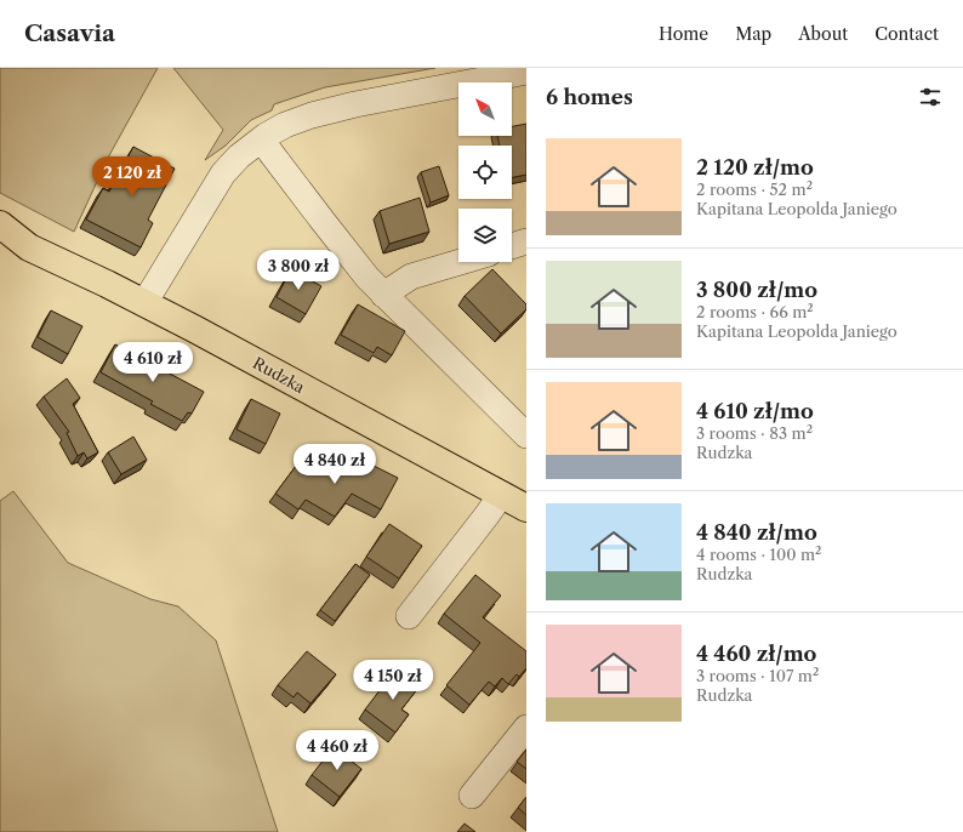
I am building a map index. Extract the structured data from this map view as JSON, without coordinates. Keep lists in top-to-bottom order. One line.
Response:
{"streets":{"main road":["Rudzka"]},"north":"top left","page":{"header":"Casavia","nav":["Home","Map","About","Contact"],"heading":"6 homes","list":[{"name":"2 120 zł/mo","note":"2 rooms · 52 m² · Kapitana Leopolda Janiego"},{"name":"3 800 zł/mo","note":"2 rooms · 66 m² · Kapitana Leopolda Janiego"},{"name":"4 610 zł/mo","note":"3 rooms · 83 m² · Rudzka"},{"name":"4 840 zł/mo","note":"4 rooms · 100 m² · Rudzka"},{"name":"4 460 zł/mo","note":"3 rooms · 107 m² · Rudzka"}],"price":["2 120 zł","3 800 zł","4 610 zł","4 840 zł","4 150 zł","4 460 zł"]}}
